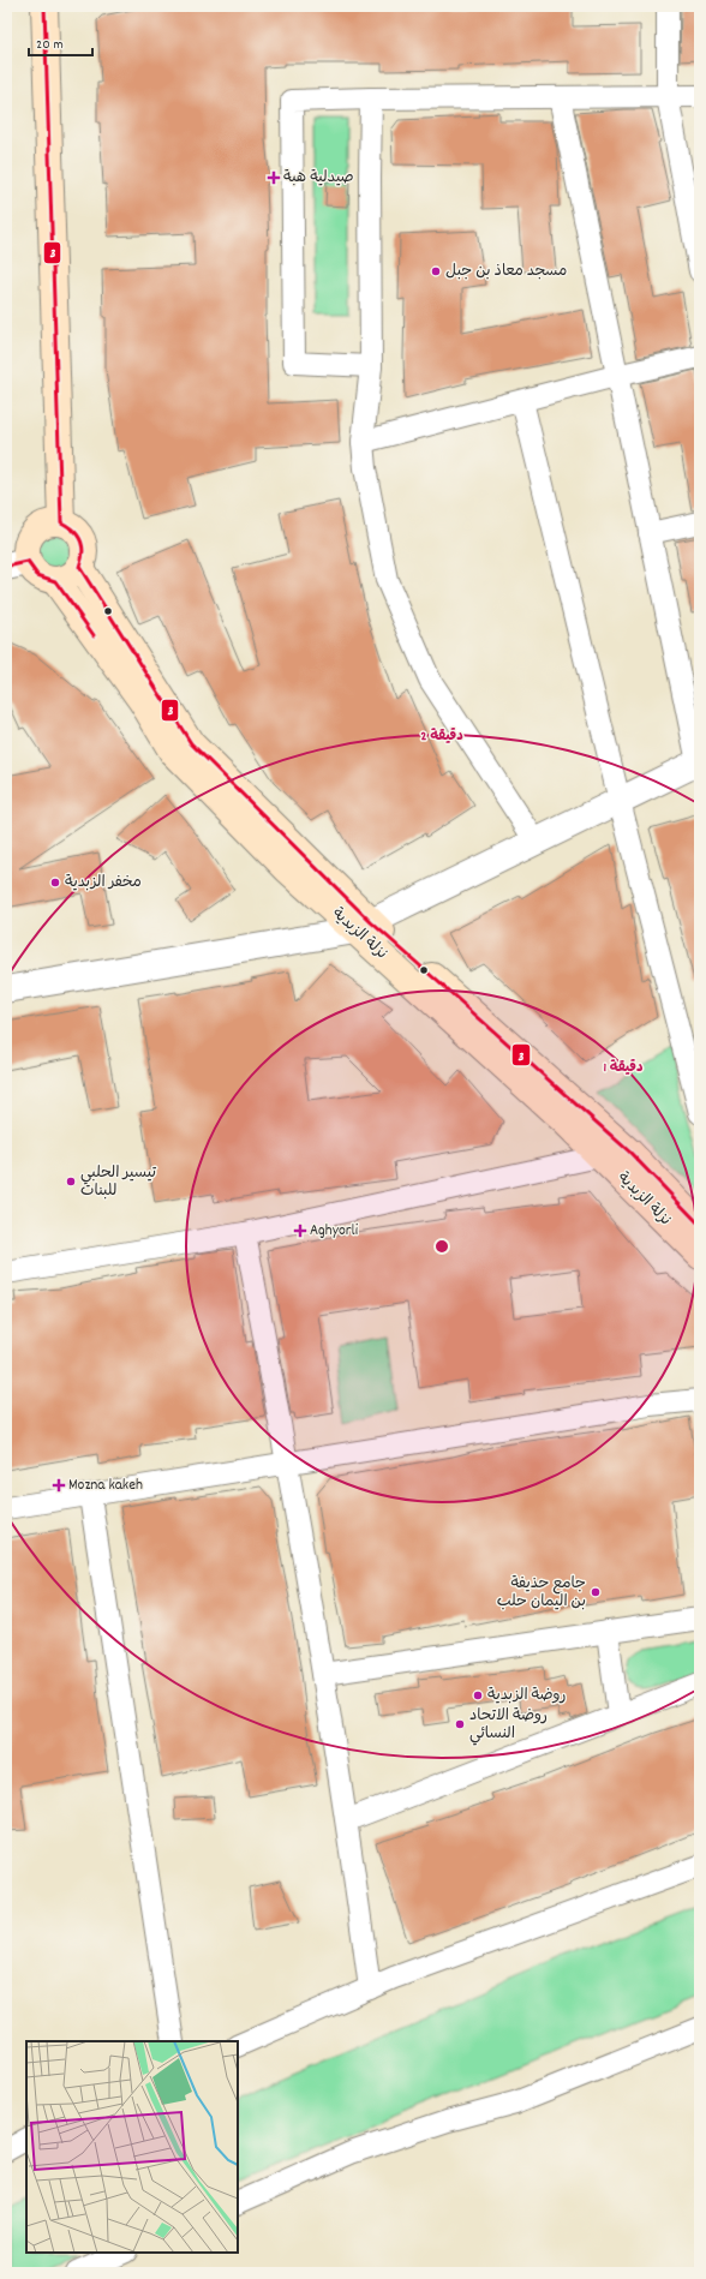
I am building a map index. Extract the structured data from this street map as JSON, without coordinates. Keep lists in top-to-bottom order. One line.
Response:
{"streets":{"main road":["نزلة الزبدية"]},"places":{"health":["صيدلية هبة","Aghyorli","Mozna kakeh"],"other":["مسجد معاذ بن جبل","مخفر الزبدية","تيسير الحلبي للبنات","جامع حذيفة بن اليمان حلب","روضة الزبدية","روضة الاتحاد النسائي"]},"lines":["transit line 3"],"scale_bar":"20 m","rings":["2 دقيقة","1 دقيقة"]}
